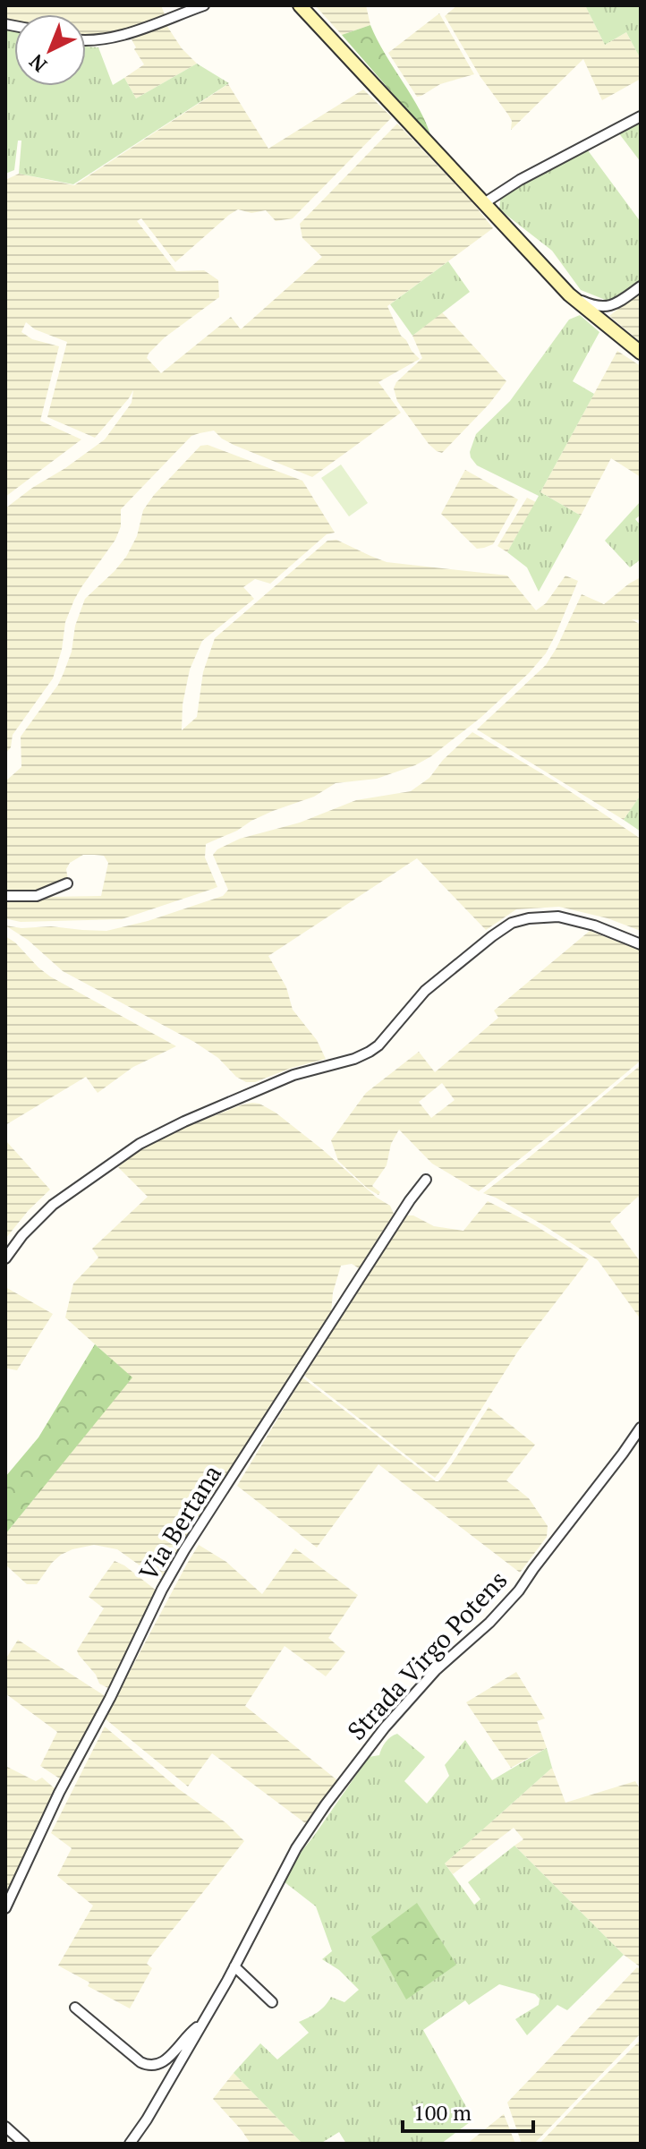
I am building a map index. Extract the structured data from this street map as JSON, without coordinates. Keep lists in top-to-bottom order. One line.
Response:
{"streets":{"street":["Via Bertana","Strada Virgo Potens"]},"scale_bar":"100 m","north":"bottom left"}
